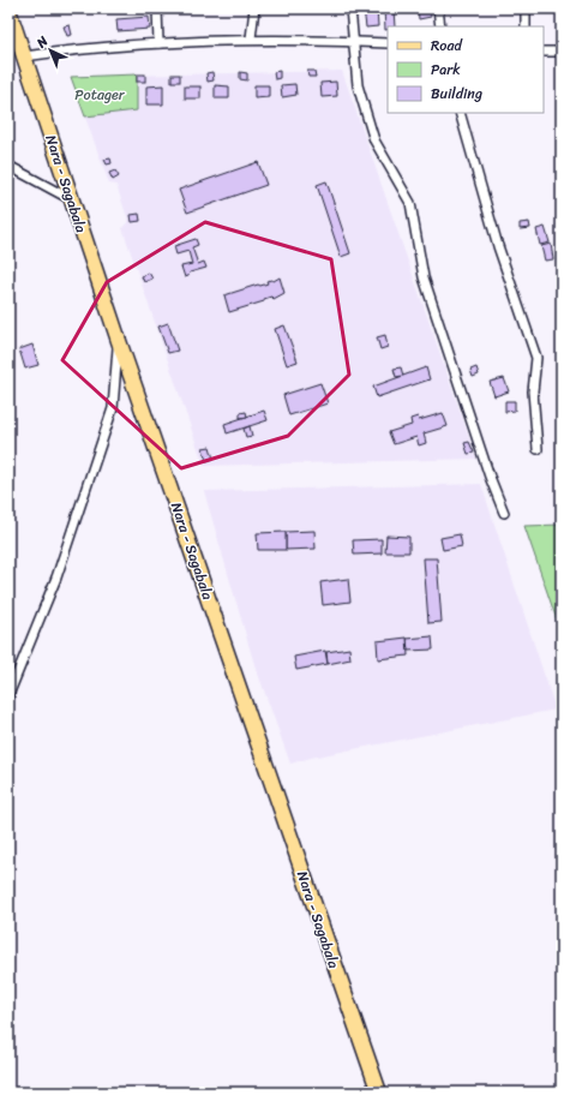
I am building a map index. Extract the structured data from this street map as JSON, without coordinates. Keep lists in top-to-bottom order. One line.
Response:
{"streets":{"main road":["Nara - Sagabala"]},"parks":["Potager"],"legend":["Road","Park","Building"],"north":"top left"}
